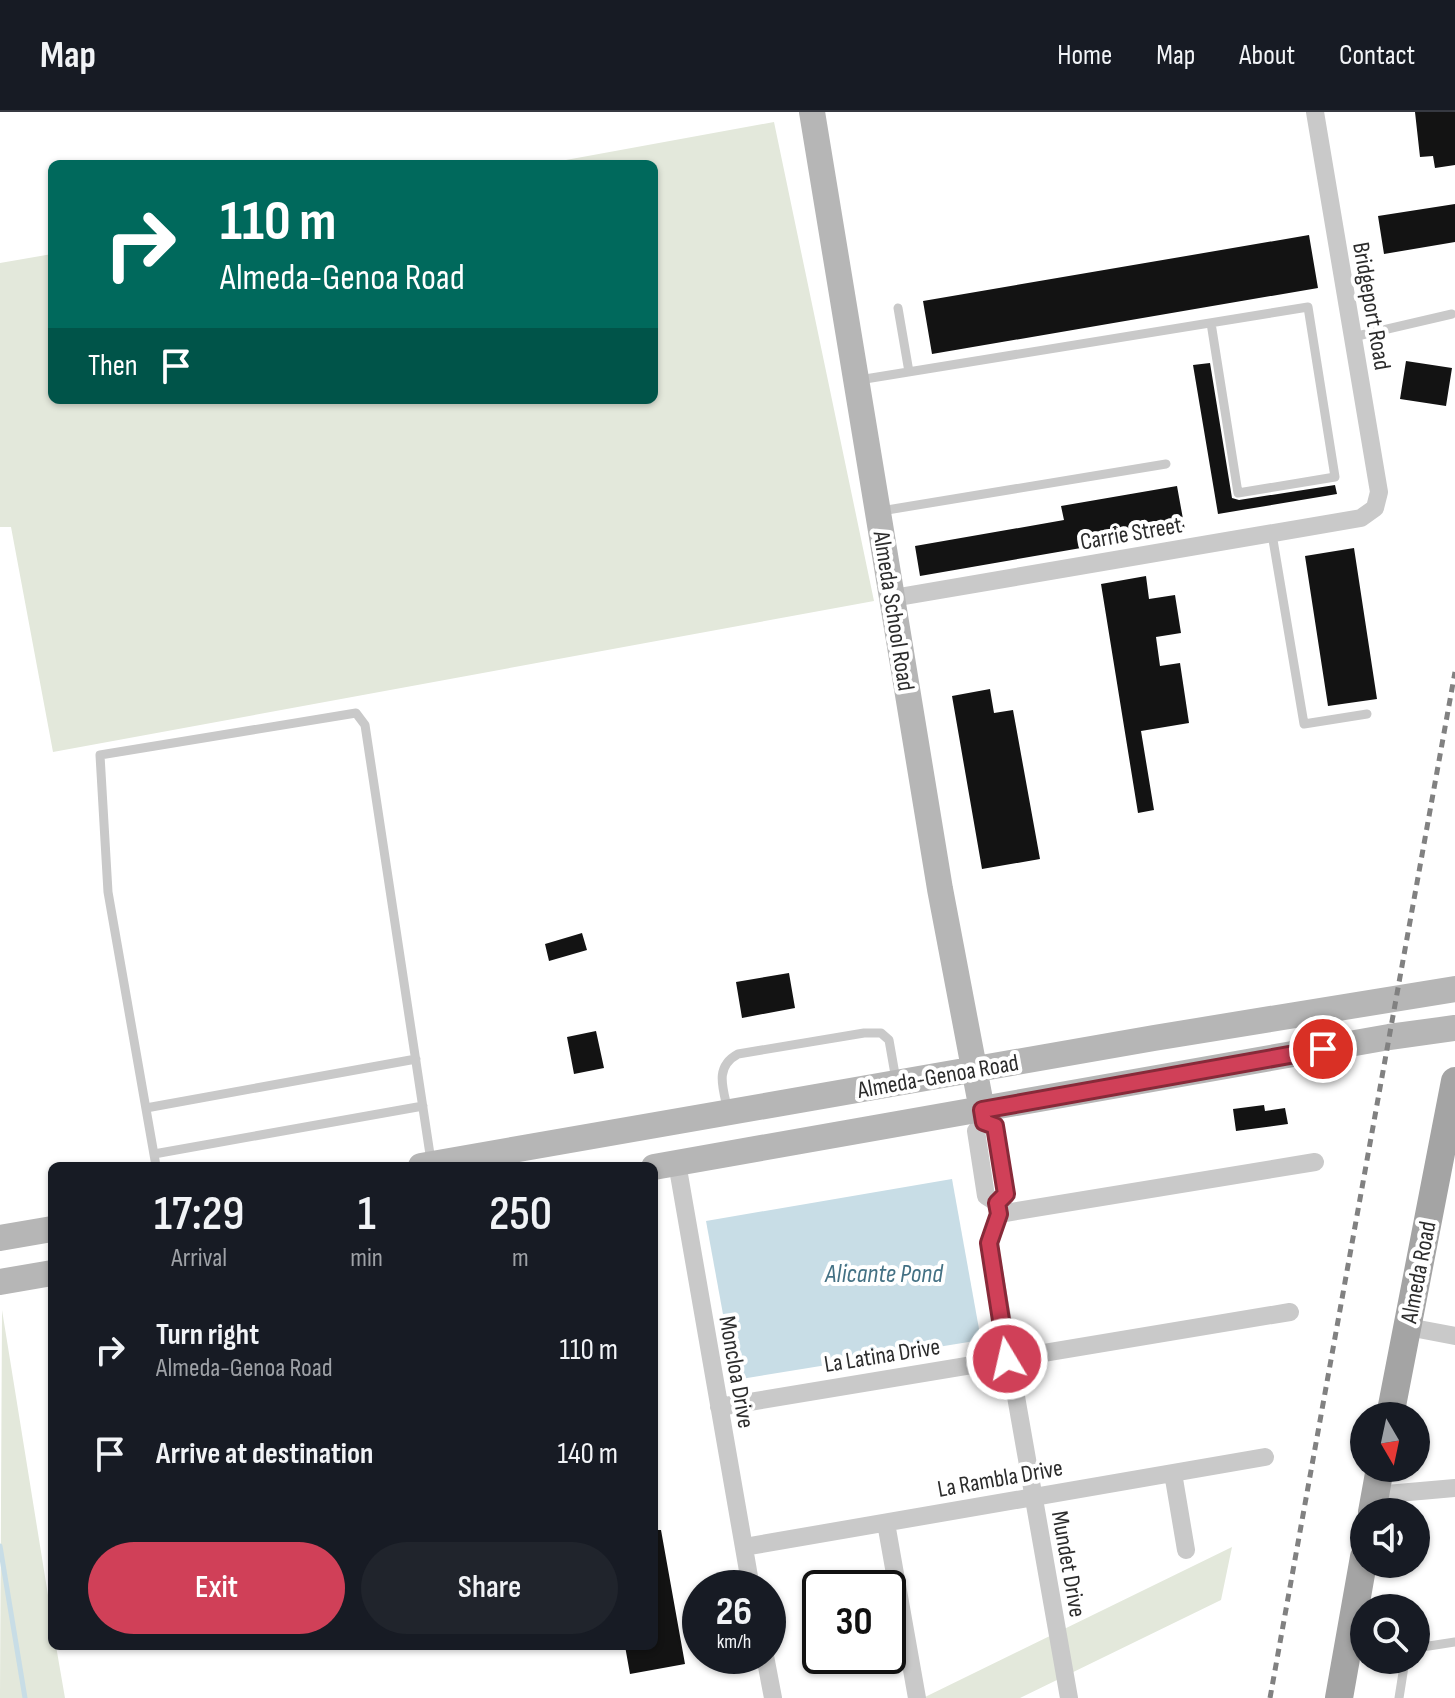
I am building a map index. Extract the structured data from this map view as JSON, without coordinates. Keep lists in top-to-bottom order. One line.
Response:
{"streets":{"main road":["Almeda School Road","Almeda-Genoa Road","Almeda Road"],"street":["Bridgeport Road","Carrie Street","La Latina Drive","Moncloa Drive","La Rambla Drive","Mundet Drive"]},"crossings":[["Bridgeport Road","Carrie Street"],["Carrie Street","Almeda School Road"],["Almeda School Road","Almeda-Genoa Road"],["Almeda School Road","Mundet Drive"],["Almeda-Genoa Road","Moncloa Drive"],["Almeda-Genoa Road","Mundet Drive"],["La Latina Drive","Moncloa Drive"],["La Latina Drive","Mundet Drive"],["Moncloa Drive","La Rambla Drive"],["La Rambla Drive","Mundet Drive"]],"water":["Alicante Pond"],"north":"bottom","page":{"header":"Map","nav":["Home","Map","About","Contact"],"turn":["110 m","Almeda-Genoa Road"],"then":"Then","eta":["17:29","Arrival","1","min","250","m"],"list":[{"name":"Turn right","note":"Almeda-Genoa Road","value":"110 m"},{"name":"Arrive at destination","value":"140 m"}],"buttons":["Exit","Share"],"speed":"26 km/h","limit":"30"}}
